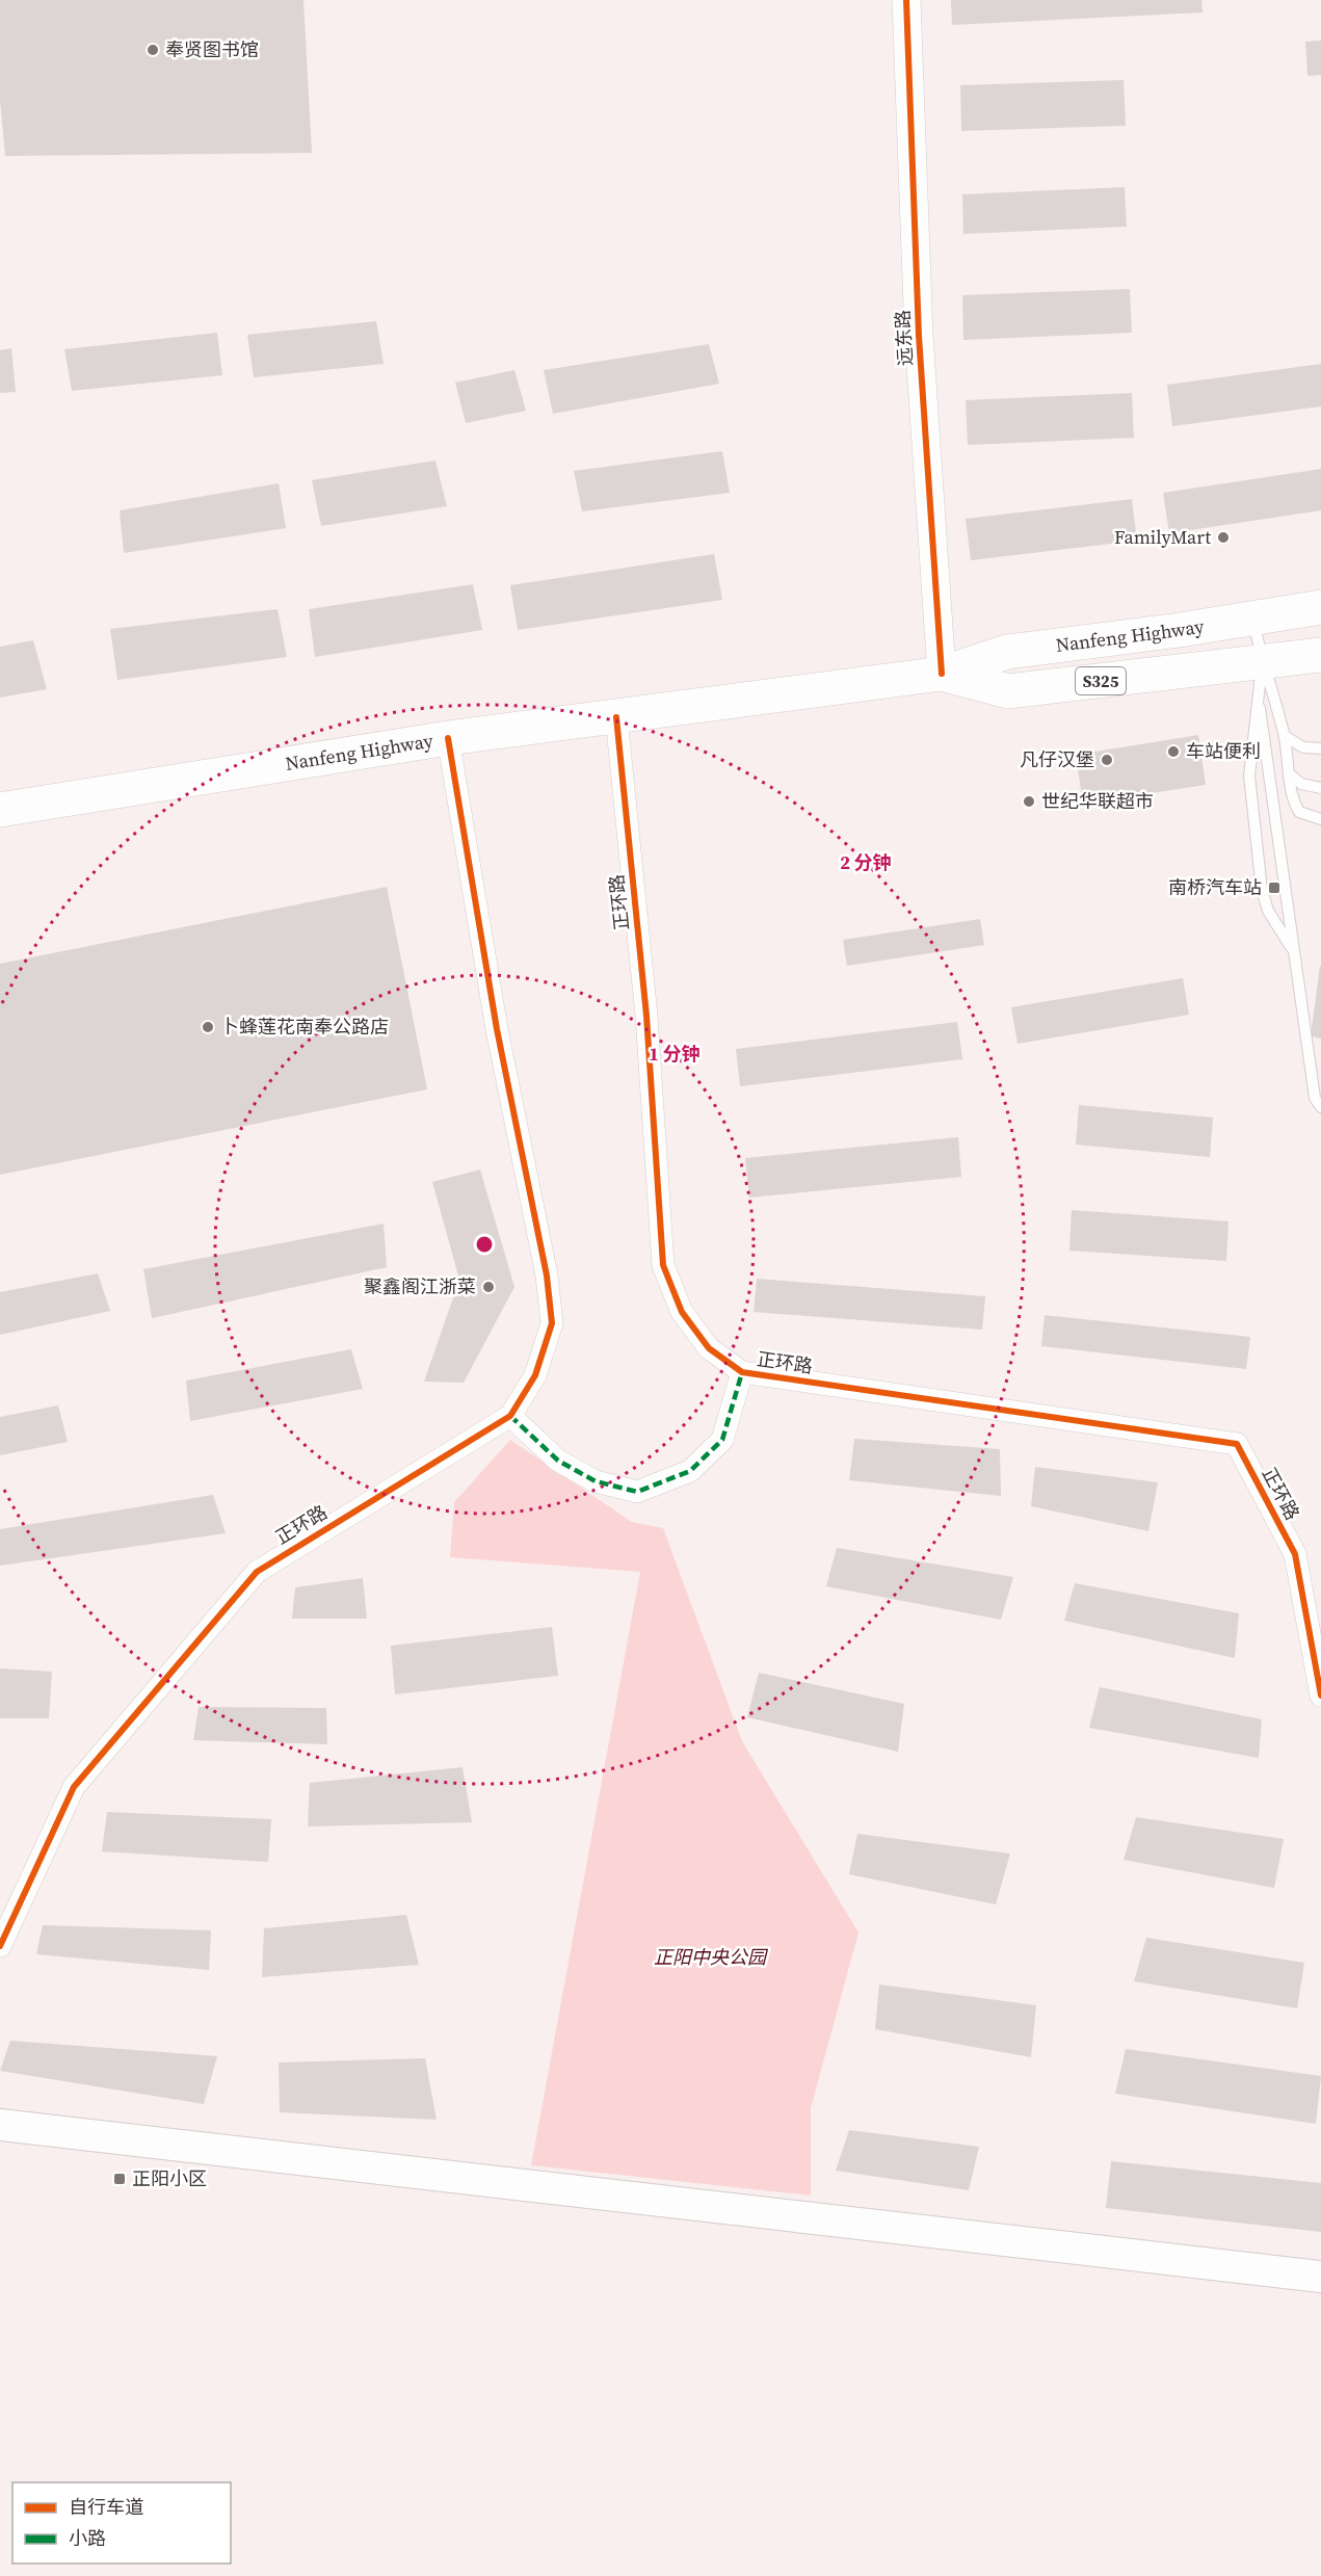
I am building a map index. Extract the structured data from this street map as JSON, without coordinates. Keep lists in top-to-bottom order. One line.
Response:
{"streets":{"main road":["Nanfeng Highway","S325"],"street":["远东路","正环路"]},"crossings":[["远东路","Nanfeng Highway"],["Nanfeng Highway","正环路"]],"parks":["正阳中央公园"],"places":{"other":["奉贤图书馆","FamilyMart","车站便利","凡仔汉堡","世纪华联超市","卜蜂莲花南奉公路店","聚鑫阁江浙菜"],"transit":["南桥汽车站","正阳小区"]},"legend":["自行车道","小路"],"rings":["2 分钟","1 分钟"]}
